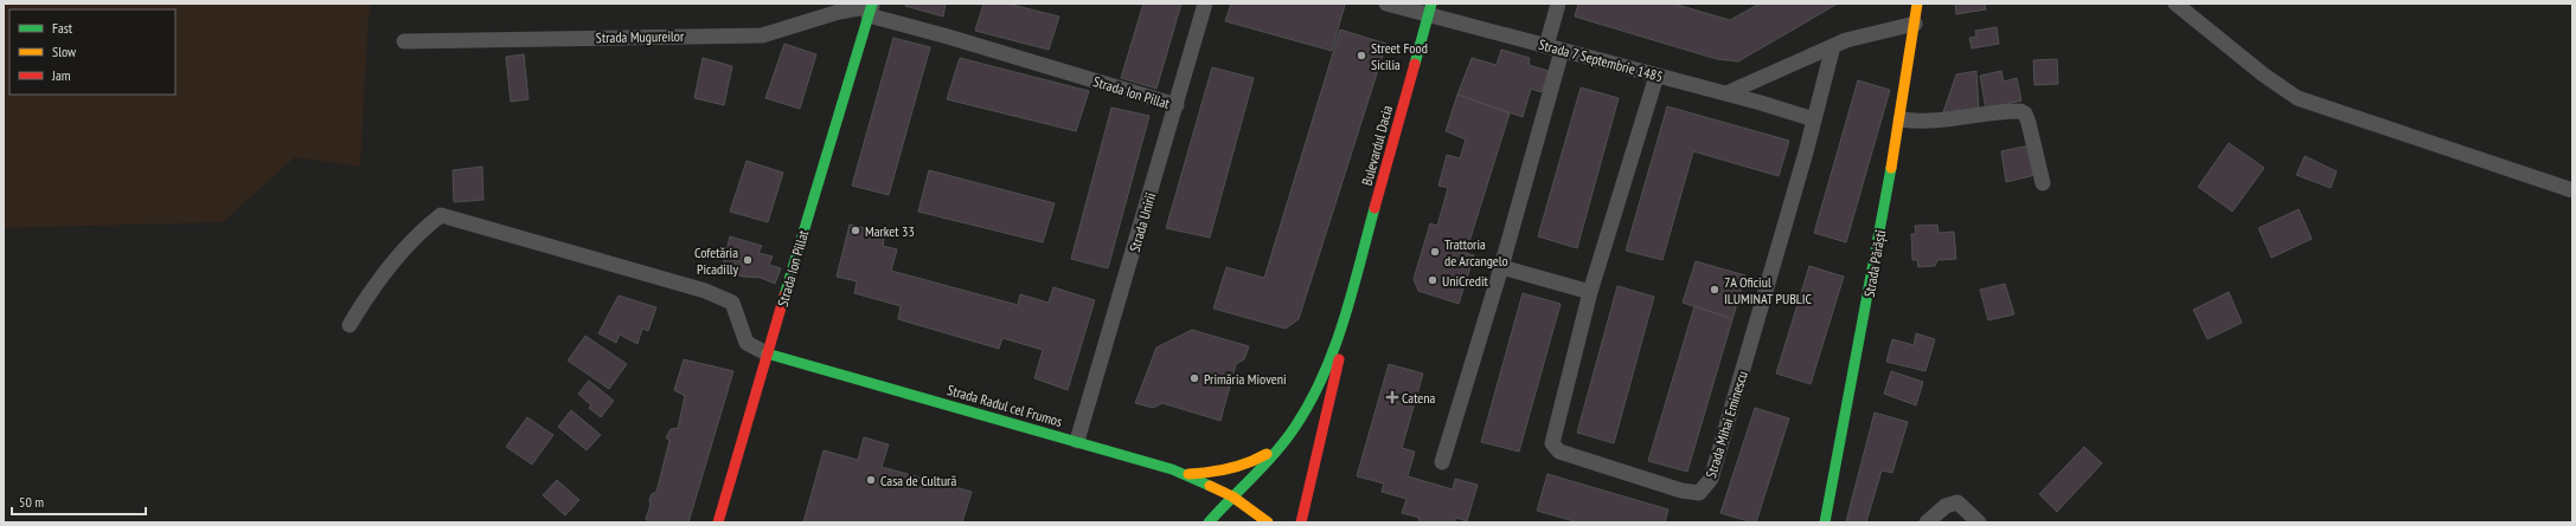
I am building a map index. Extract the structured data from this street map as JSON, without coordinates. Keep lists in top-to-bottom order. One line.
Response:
{"streets":{"street":["Strada Mugureilor","Strada 7 Septembrie 1485","Strada Ion Pillat","Bulevardul Dacia","Strada Unirii","Strada Părăști","Strada Radul cel Frumos","Strada Mihai Eminescu"]},"crossings":[["Strada Mugureilor","Strada Ion Pillat"],["Strada 7 Septembrie 1485","Bulevardul Dacia"],["Strada 7 Septembrie 1485","Strada Mihai Eminescu"],["Strada Ion Pillat","Strada Unirii"],["Strada Ion Pillat","Strada Radul cel Frumos"],["Bulevardul Dacia","Strada Radul cel Frumos"],["Strada Unirii","Strada Radul cel Frumos"]],"places":{"other":["Street Food Sicilia","Market 33","Trattoria de Arcangelo","Cofetăria Picadilly","UniCredit","7A Oficiul ILUMINAT PUBLIC","Primăria Mioveni","Casa de Cultură"],"health":["Catena"]},"legend":["Fast","Slow","Jam"],"scale_bar":"50 m"}
